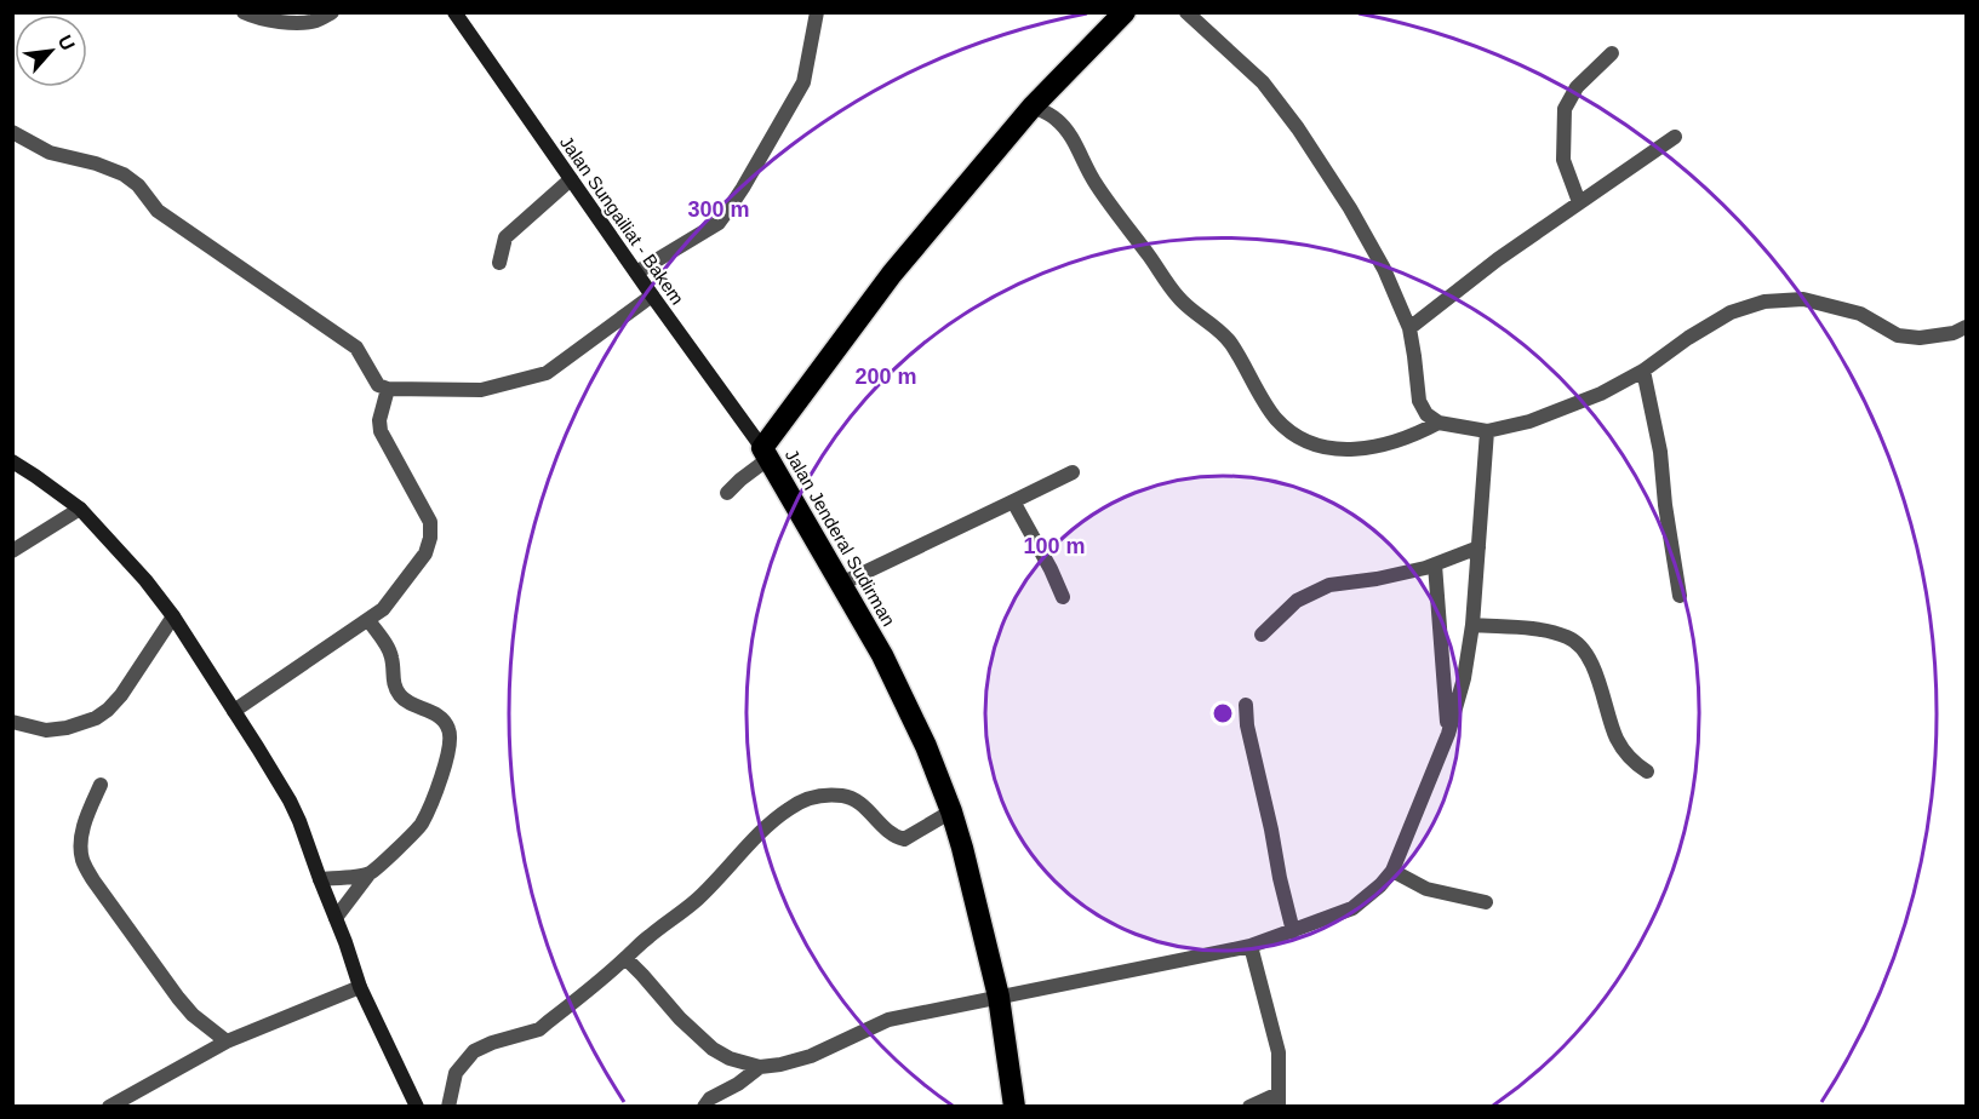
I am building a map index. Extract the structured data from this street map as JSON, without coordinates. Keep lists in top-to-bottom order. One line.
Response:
{"streets":{"highway":["Jalan Jenderal Sudirman"],"main road":["Jalan Sungailiat - Bakem"]},"crossings":[["Jalan Sungailiat - Bakem","Jalan Jenderal Sudirman"]],"north":"top right","rings":["300 m","200 m","100 m"]}
